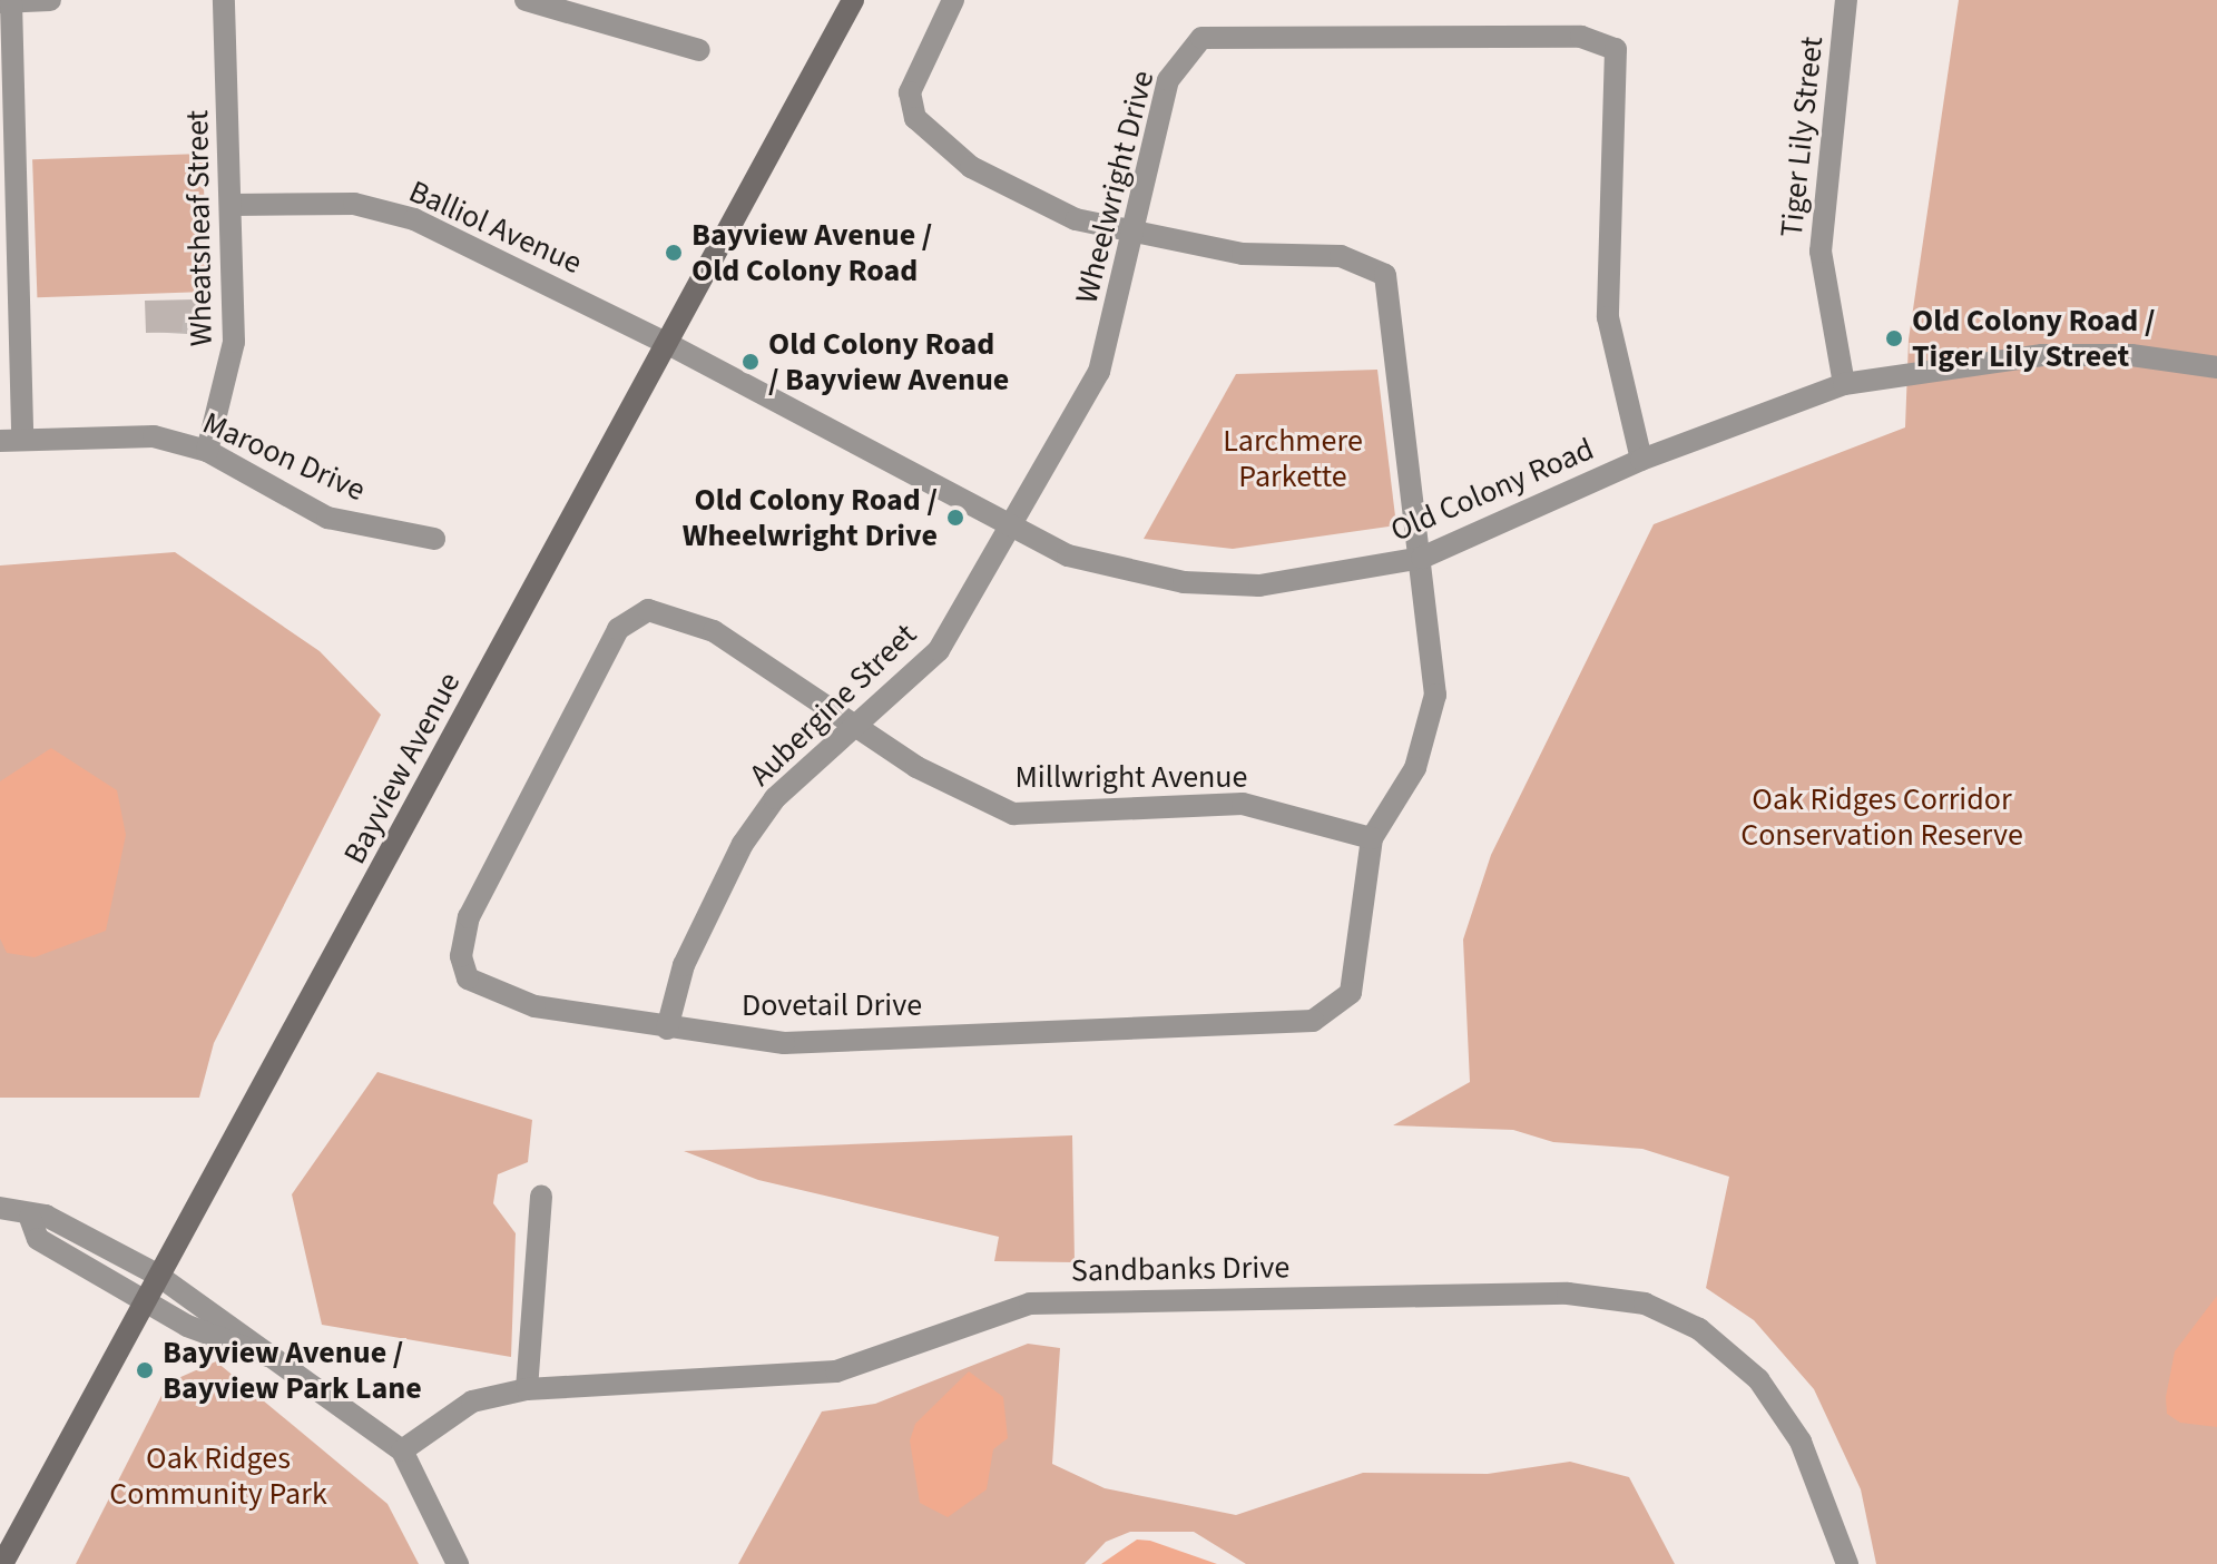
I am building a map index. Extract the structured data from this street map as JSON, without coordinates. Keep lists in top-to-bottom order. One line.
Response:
{"streets":{"main road":["Bayview Avenue"],"street":["Tiger Lily Street","Wheelwright Drive","Balliol Avenue","Wheatsheaf Street","Maroon Drive","Old Colony Road","Aubergine Street","Millwright Avenue","Dovetail Drive","Sandbanks Drive"]},"crossings":[["Tiger Lily Street","Old Colony Road"],["Wheelwright Drive","Old Colony Road"],["Wheelwright Drive","Aubergine Street"],["Wheelwright Drive","Dovetail Drive"],["Balliol Avenue","Wheatsheaf Street"],["Balliol Avenue","Old Colony Road"],["Balliol Avenue","Bayview Avenue"],["Wheatsheaf Street","Maroon Drive"],["Old Colony Road","Aubergine Street"],["Old Colony Road","Bayview Avenue"],["Old Colony Road","Dovetail Drive"],["Aubergine Street","Millwright Avenue"],["Aubergine Street","Dovetail Drive"],["Millwright Avenue","Dovetail Drive"]],"parks":["Larchmere Parkette","Oak Ridges Corridor Conservation Reserve","Oak Ridges Community Park"],"places":["Bayview Avenue / Old Colony Road","Old Colony Road / Tiger Lily Street","Old Colony Road / Bayview Avenue","Old Colony Road / Wheelwright Drive","Bayview Avenue / Bayview Park Lane"]}
